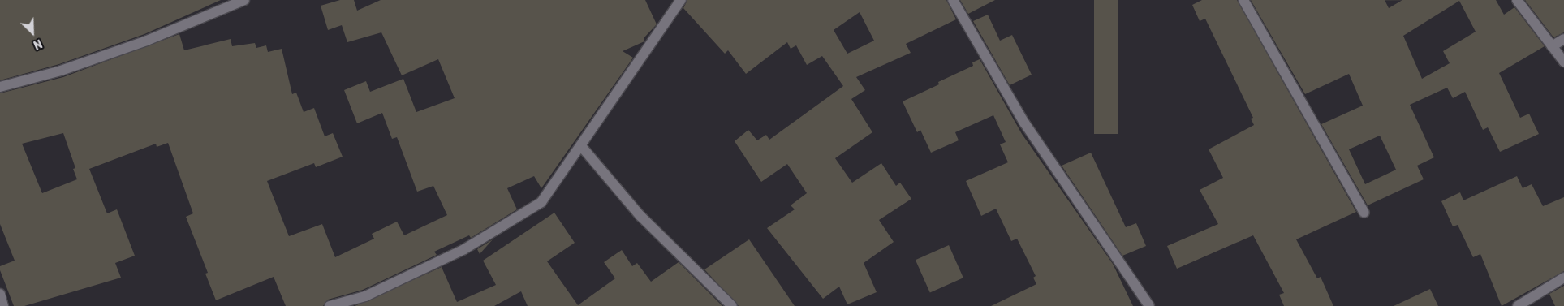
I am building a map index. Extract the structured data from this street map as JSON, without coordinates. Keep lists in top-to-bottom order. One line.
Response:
{"north":"bottom right"}
